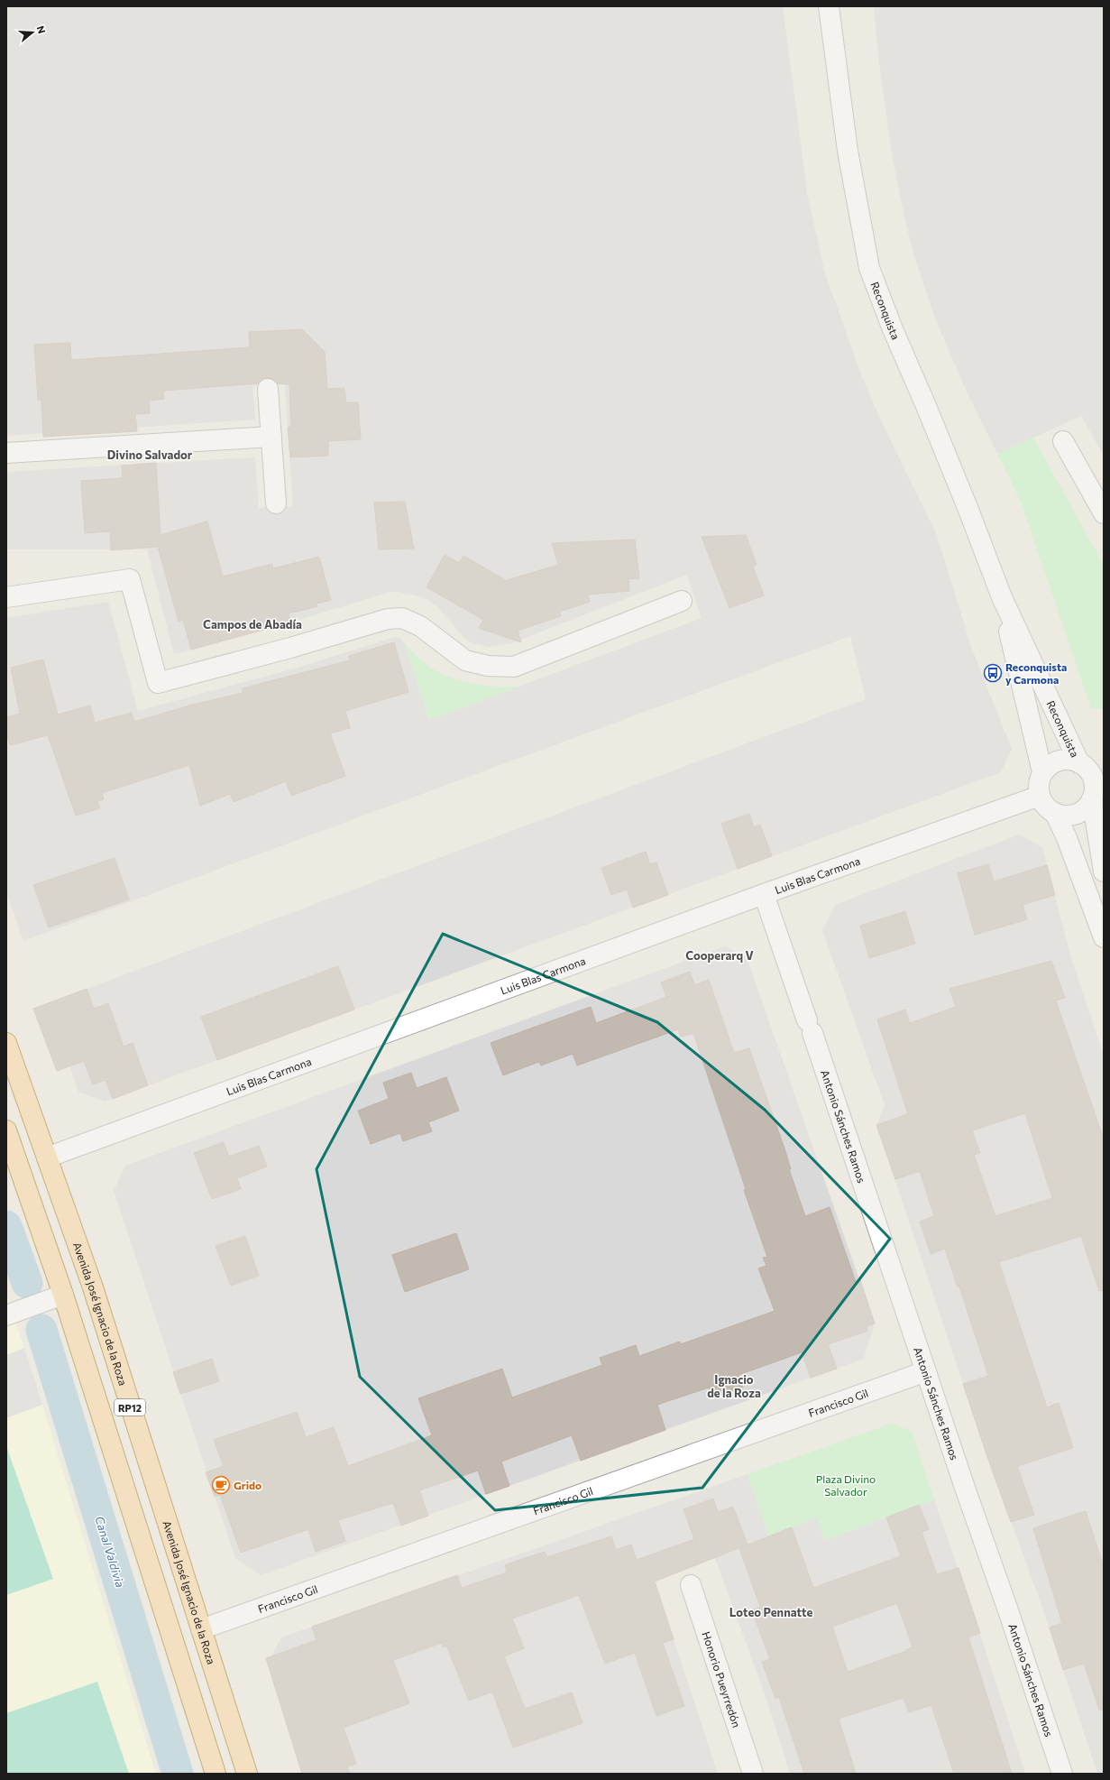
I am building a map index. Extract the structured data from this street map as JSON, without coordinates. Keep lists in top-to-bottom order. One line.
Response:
{"streets":{"main road":["Avenida José Ignacio de la Roza","RP12"],"street":["Reconquista","Luis Blas Carmona","Antonio Sánches Ramos","Francisco Gil","Honorio Pueyrredón"]},"crossings":[["Reconquista","Luis Blas Carmona"],["Luis Blas Carmona","Antonio Sánches Ramos"],["Luis Blas Carmona","Avenida José Ignacio de la Roza"],["Antonio Sánches Ramos","Francisco Gil"],["Avenida José Ignacio de la Roza","Francisco Gil"]],"districts":["Divino Salvador","Campos de Abadía","Cooperarq V","Ignacio de la Roza","Loteo Pennatte"],"water":["Canal Valdivia"],"parks":["Plaza Divino Salvador"],"places":{"bus stop":["Reconquista y Carmona"],"cafe":["Grido"]},"north":"right"}
